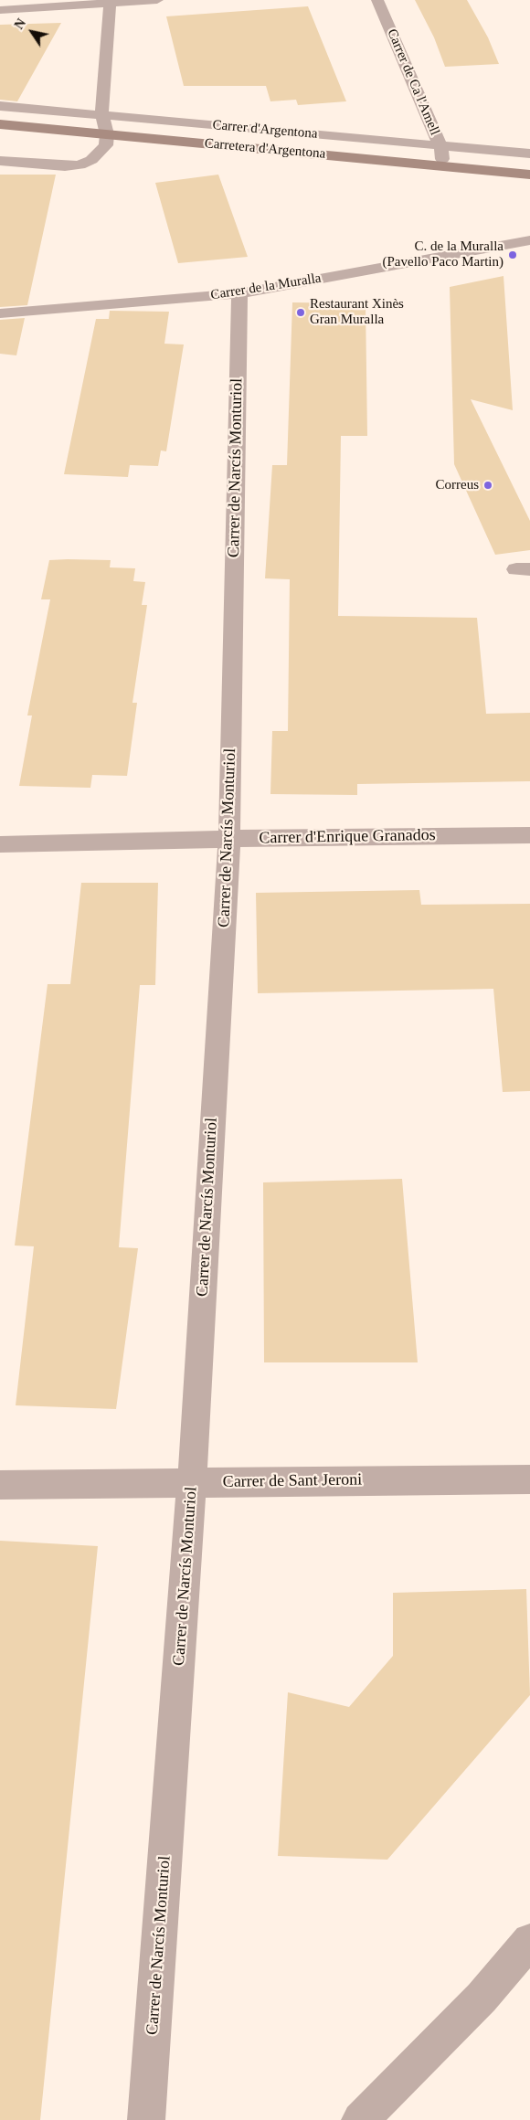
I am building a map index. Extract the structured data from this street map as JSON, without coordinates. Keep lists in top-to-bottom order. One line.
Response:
{"streets":{"street":["Carrer de Ca l'Amell","Carrer d'Argentona","Carretera d'Argentona","Carrer de la Muralla","Carrer de Narcís Monturiol","Carrer d'Enrique Granados","Carrer de Sant Jeroni"]},"crossings":[["Carrer de Ca l'Amell","Carrer d'Argentona"],["Carrer de Ca l'Amell","Carretera d'Argentona"],["Carrer de la Muralla","Carrer de Narcís Monturiol"],["Carrer de Narcís Monturiol","Carrer d'Enrique Granados"],["Carrer de Narcís Monturiol","Carrer de Sant Jeroni"]],"places":["C. de la Muralla (Pavello Paco Martin)","Restaurant Xinès Gran Muralla","Correus"],"north":"top left"}
